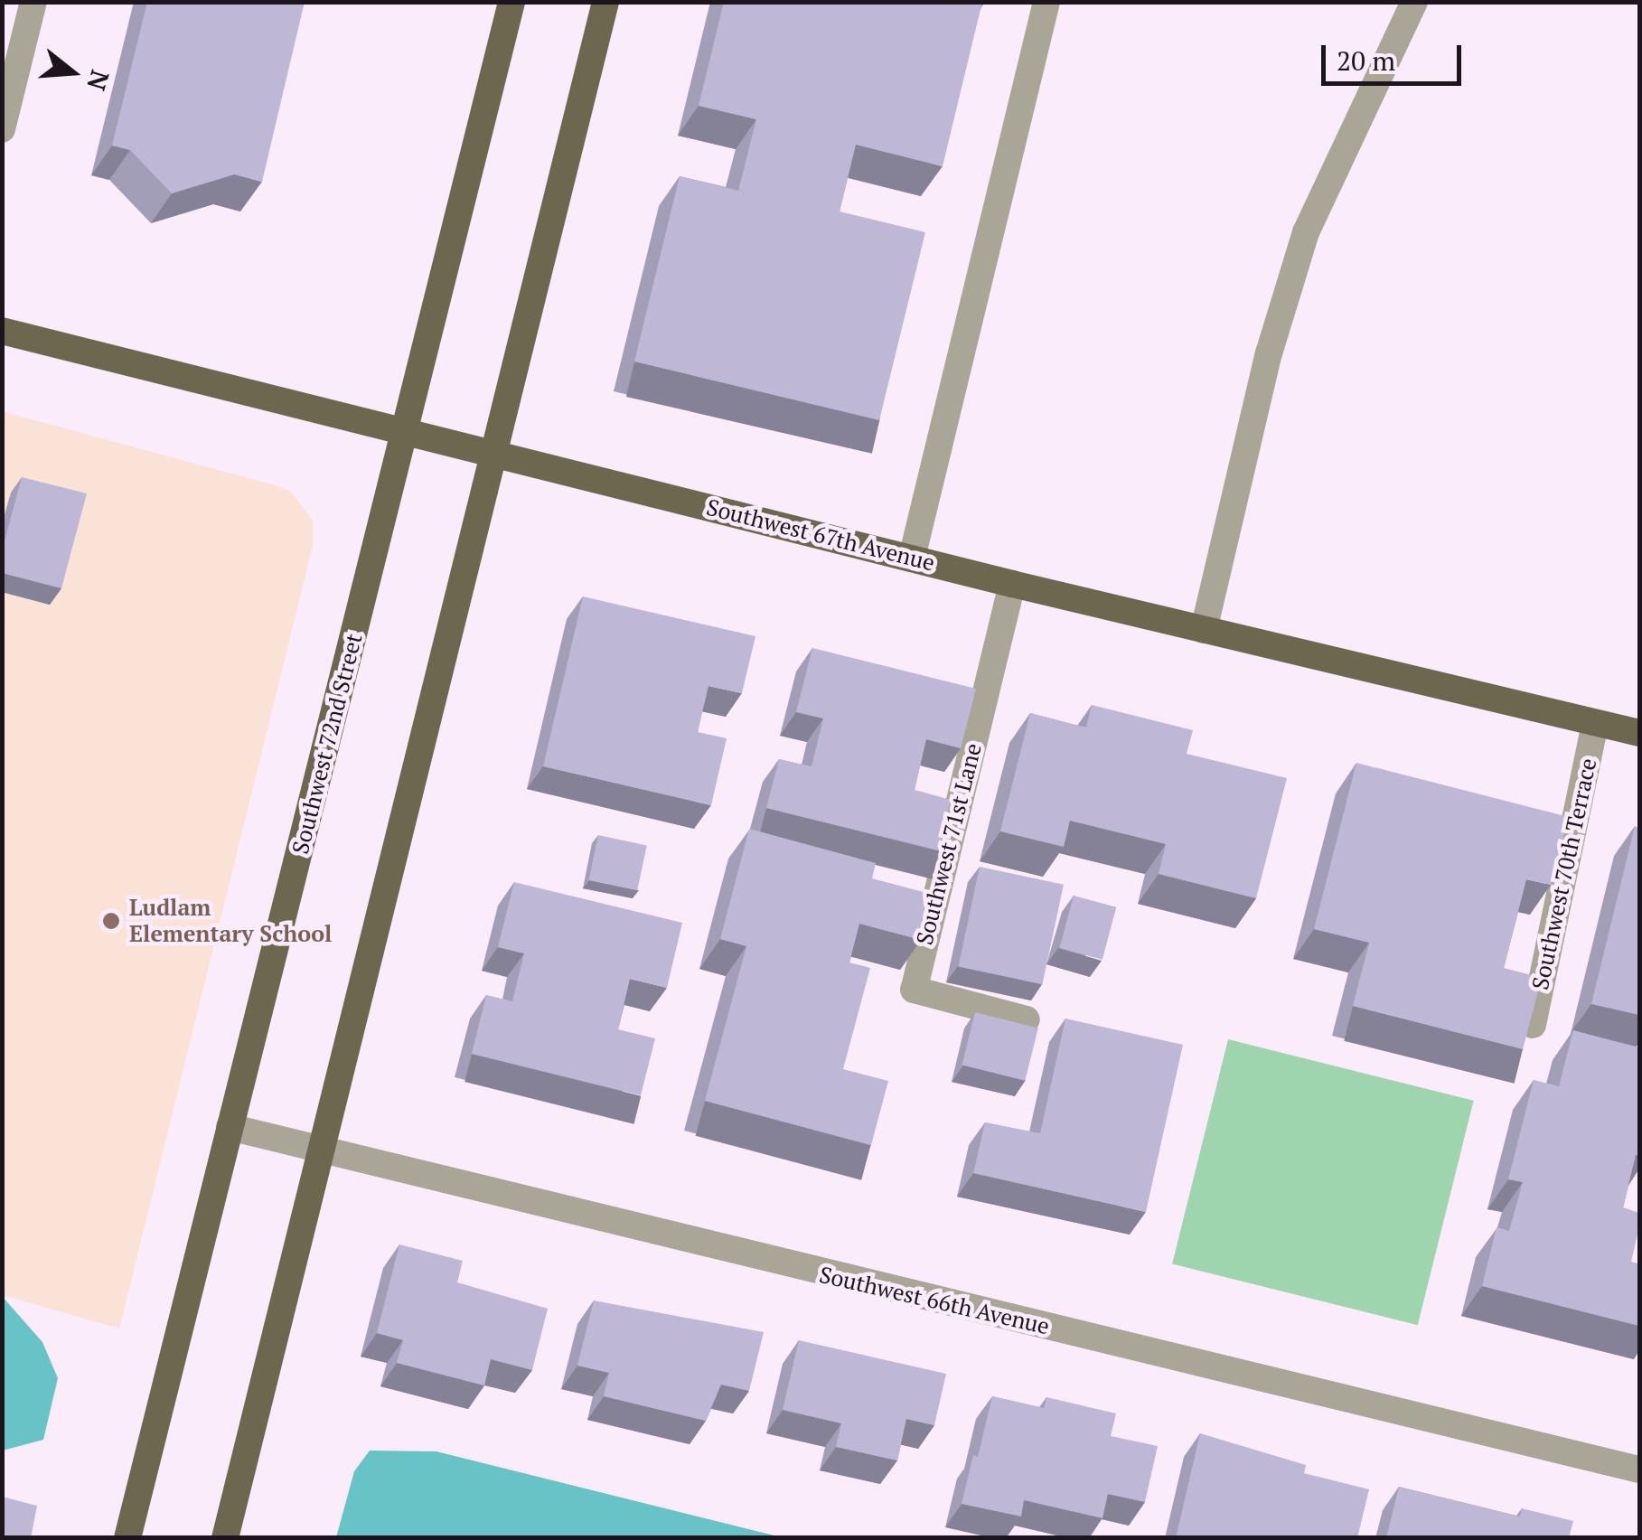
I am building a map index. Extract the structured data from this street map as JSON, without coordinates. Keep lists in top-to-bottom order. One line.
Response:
{"streets":{"main road":["Southwest 67th Avenue","Southwest 72nd Street"],"street":["Southwest 71st Lane","Southwest 70th Terrace","Southwest 66th Avenue"]},"crossings":[["Southwest 67th Avenue","Southwest 72nd Street"],["Southwest 67th Avenue","Southwest 71st Lane"],["Southwest 67th Avenue","Southwest 70th Terrace"],["Southwest 72nd Street","Southwest 66th Avenue"]],"places":["Ludlam Elementary School"],"scale_bar":"20 m","north":"right"}
